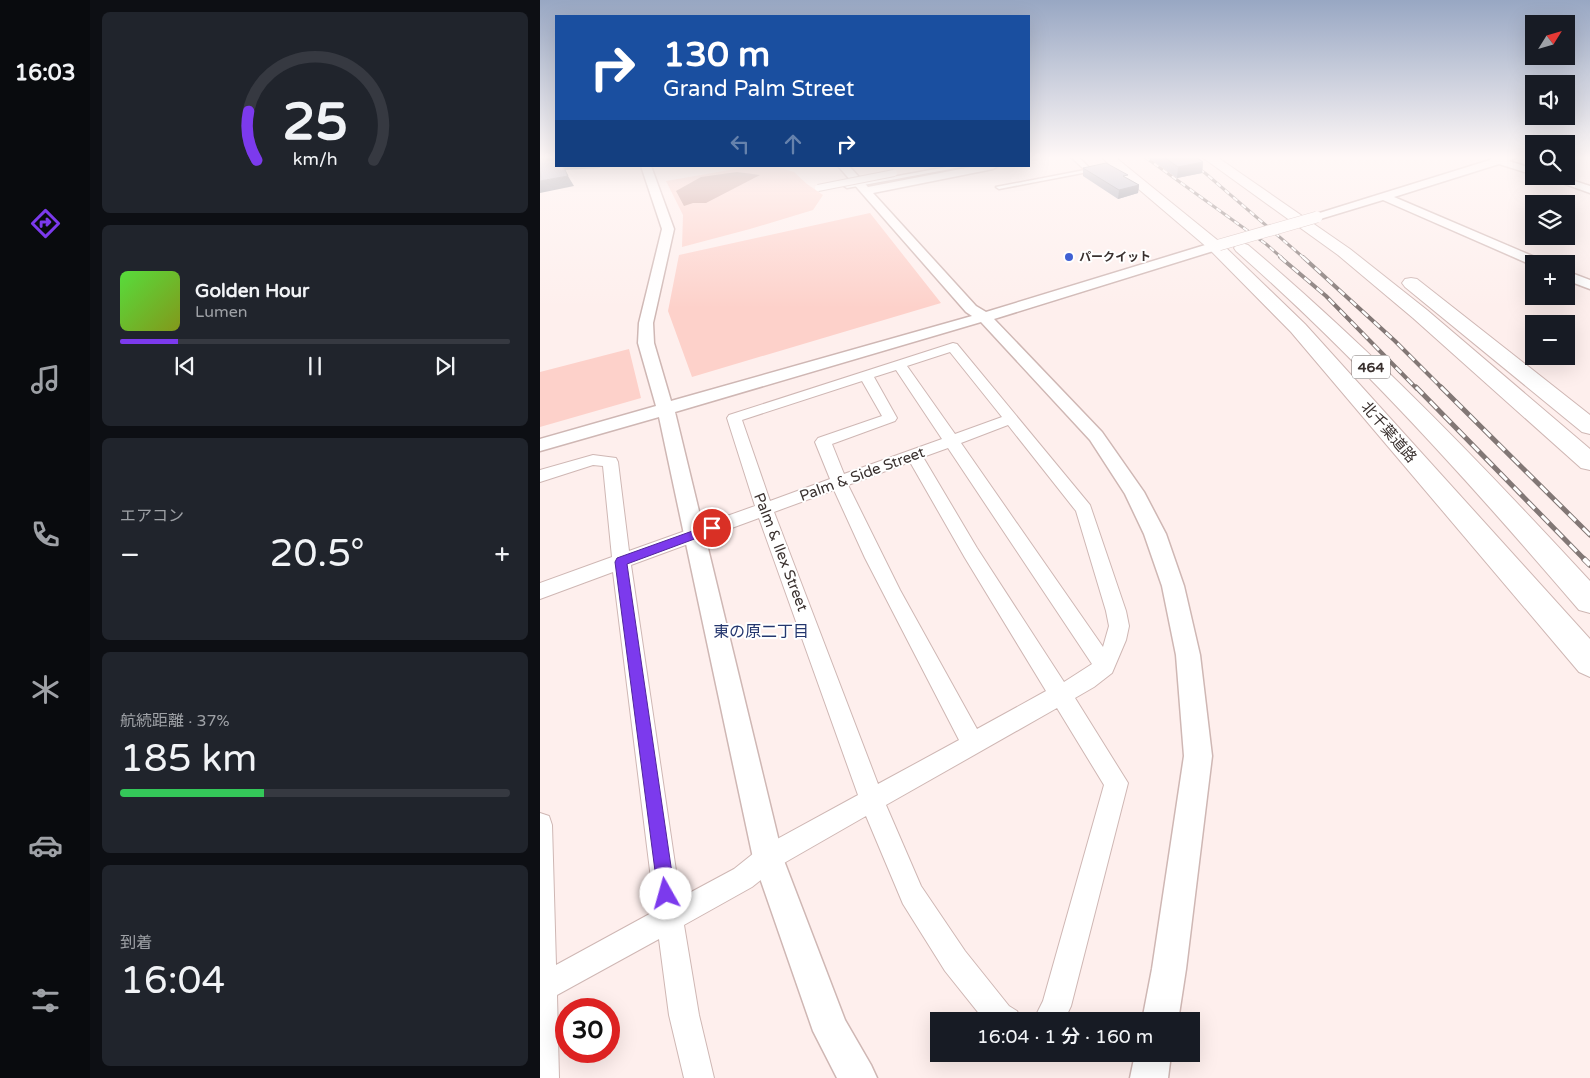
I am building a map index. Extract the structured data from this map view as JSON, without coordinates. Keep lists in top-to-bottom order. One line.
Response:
{"streets":{"highway":["464","北千葉道路"],"street":["Palm & Side Street","Palm & Ilex Street"]},"crossings":[["Palm & Side Street","Palm & Ilex Street"]],"districts":["東の原二丁目"],"places":["パークイット"],"north":"top right","page":{"tabs":"16:03","map_buttons":["+","−"],"turn":["130 m","Grand Palm Street"],"song":["Golden Hour","Lumen"],"tile":["エアコン",["航続距離 · 37%","185 km"],["到着","16:04"]],"heat":["−","20.5°","+"],"limit":"30","trip":"16:04 · 1 分 · 160 m","gauge":["25","km/h"]}}
